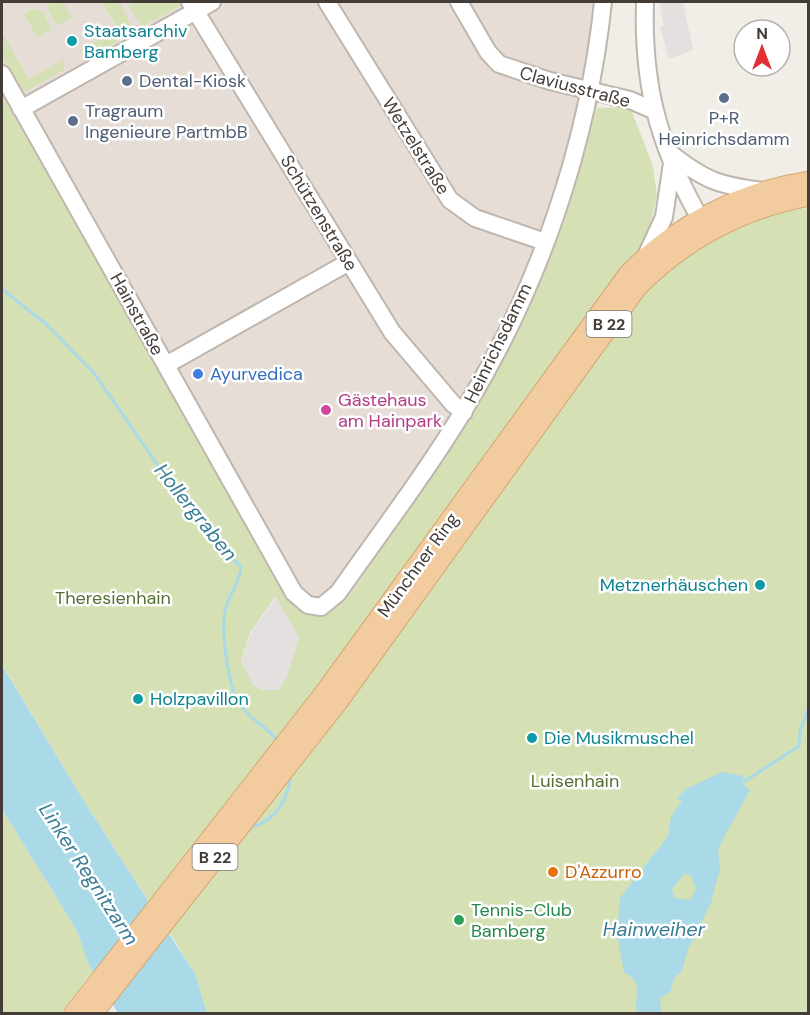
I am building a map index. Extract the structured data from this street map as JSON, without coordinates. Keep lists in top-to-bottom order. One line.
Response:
{"streets":{"main road":["B 22","Münchner Ring"],"street":["Claviusstraße","Wetzelstraße","Schützenstraße","Hainstraße","Heinrichsdamm"]},"crossings":[["Claviusstraße","Heinrichsdamm"],["Wetzelstraße","Heinrichsdamm"],["Schützenstraße","Heinrichsdamm"],["Hainstraße","Heinrichsdamm"]],"water":["Hollergraben","Linker Regnitzarm","Hainweiher"],"parks":["Theresienhain","Luisenhain"],"places":["Staatsarchiv Bamberg","Dental-Kiosk","P+R Heinrichsdamm","Tragraum Ingenieure PartmbB","Ayurvedica","Gästehaus am Hainpark","Metznerhäuschen","Holzpavillon","Die Musikmuschel","D'Azzurro","Tennis-Club Bamberg"],"north":"top"}
